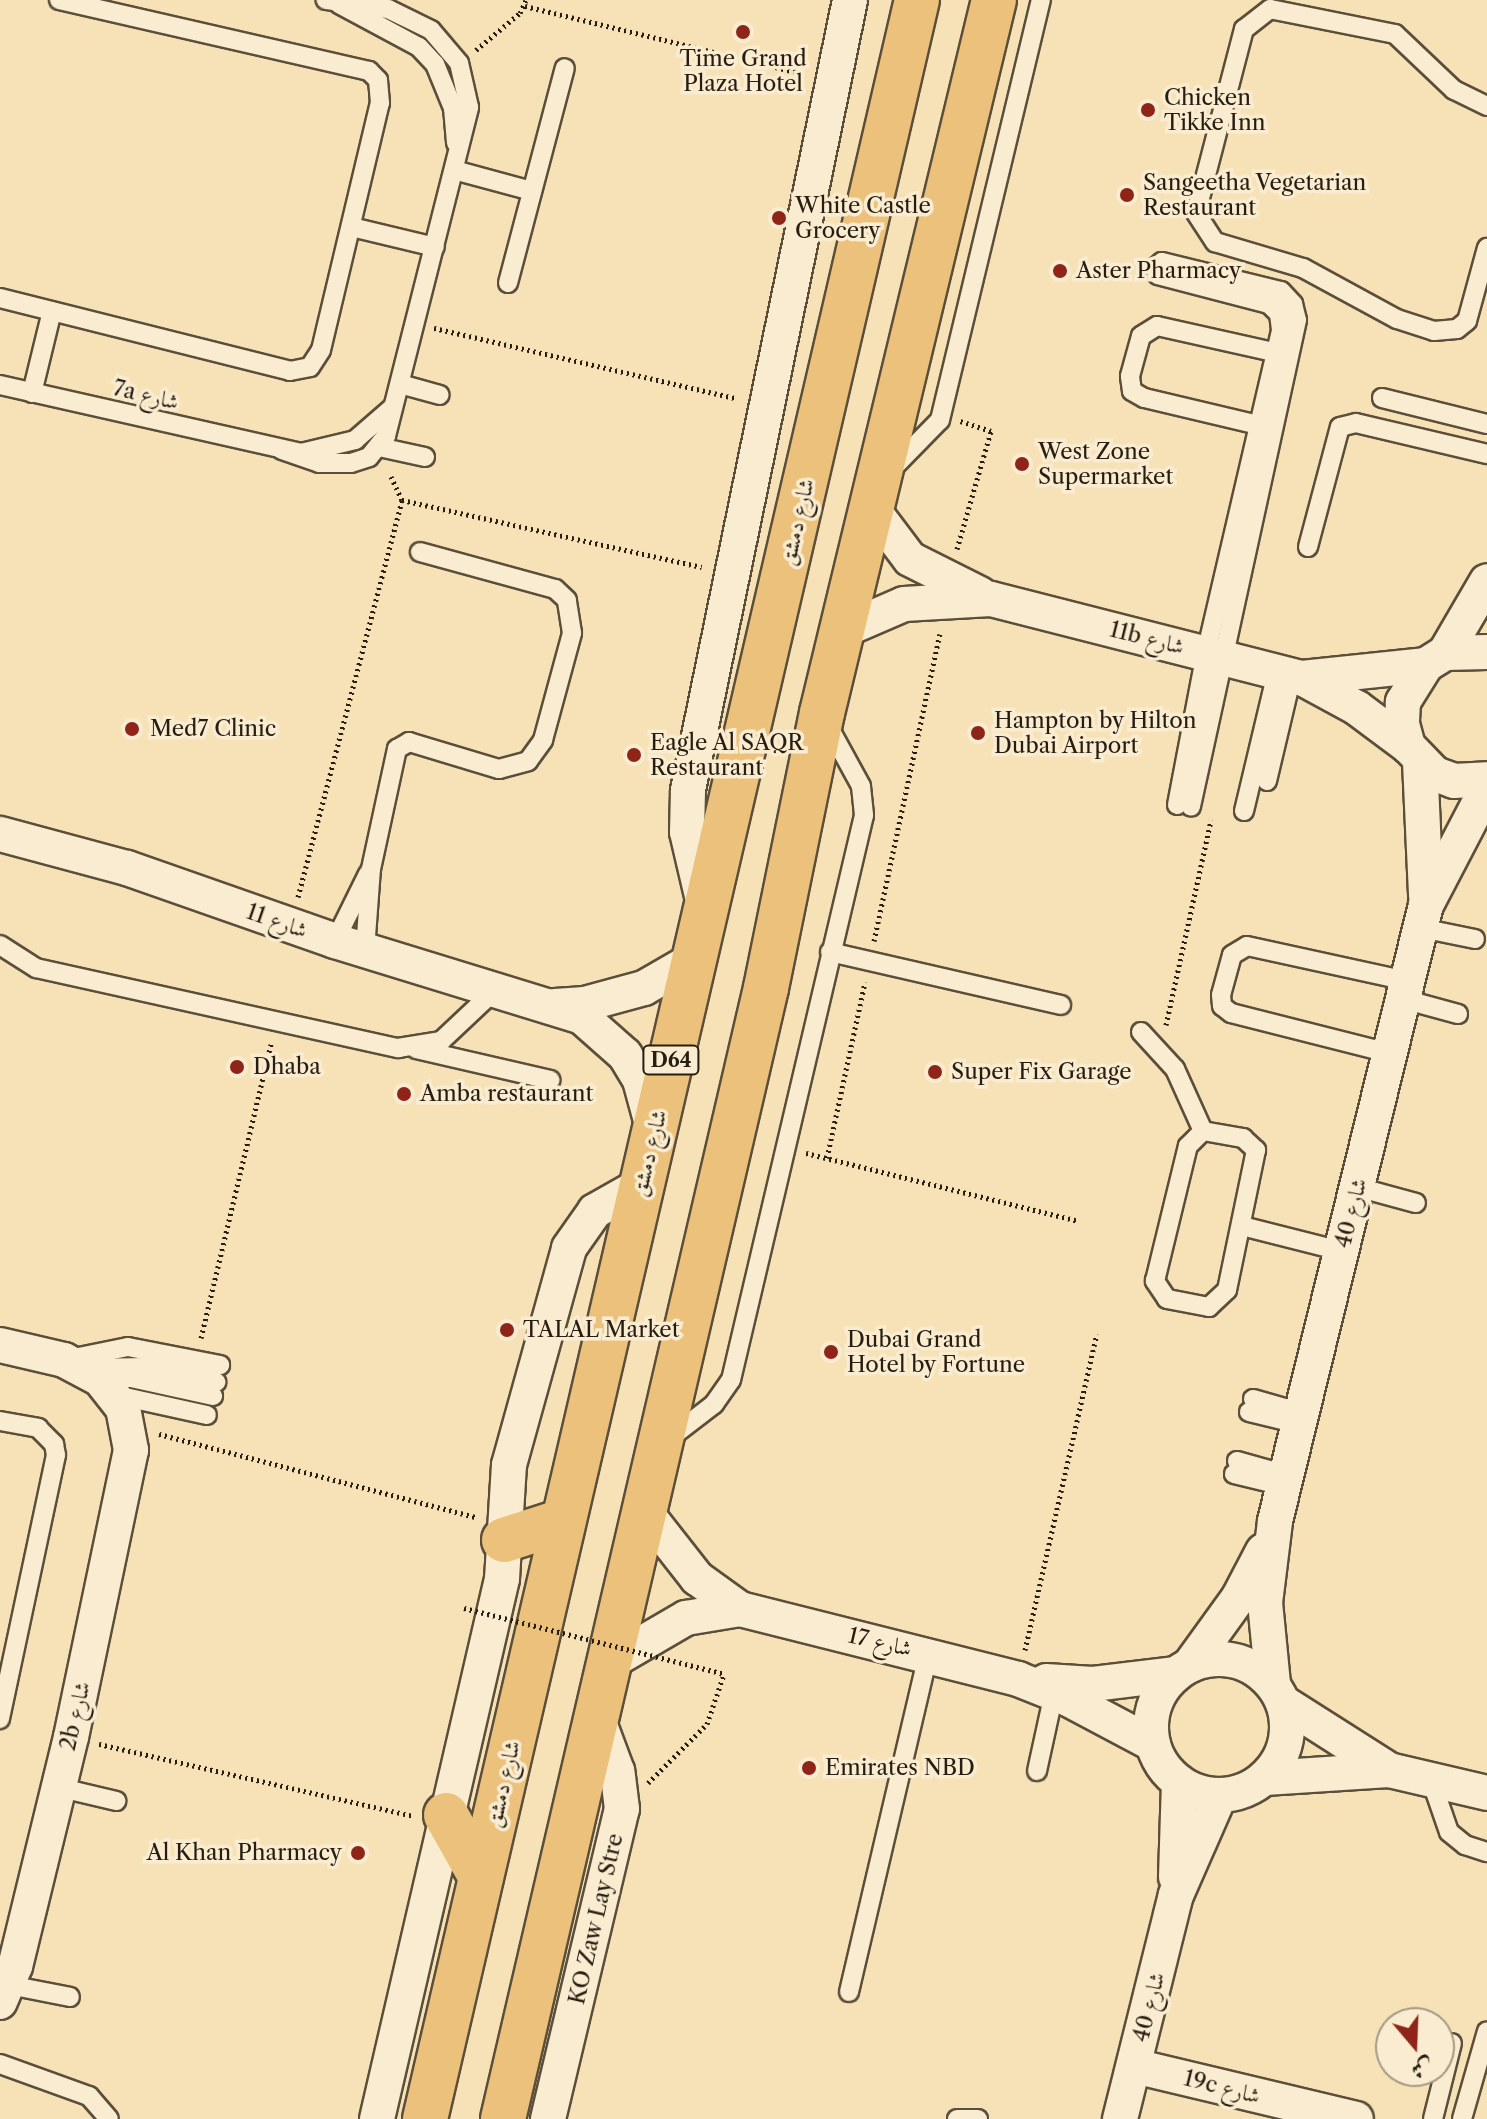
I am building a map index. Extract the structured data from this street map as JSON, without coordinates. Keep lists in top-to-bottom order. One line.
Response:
{"streets":{"main road":["شارع دمشق","D64"],"street":["11b شارع","شارع 11","شارع 40","شارع 17","2b شارع","KO Zaw Lay Stre","19c شارع"],"lane":["7a شارع"]},"crossings":[["شارع دمشق","شارع 11"],["11b شارع","شارع 40"],["شارع 40","شارع 17"],["شارع 40","19c شارع"]],"places":["Time Grand Plaza Hotel","Chicken Tikke Inn","Sangeetha Vegetarian Restaurant","White Castle Grocery","Aster Pharmacy","West Zone Supermarket","Med7 Clinic","Hampton by Hilton Dubai Airport","Eagle Al SAQR Restaurant","Dhaba","Super Fix Garage","Amba restaurant","TALAL Market","Dubai Grand Hotel by Fortune","Emirates NBD","Al Khan Pharmacy"],"north":"bottom"}
